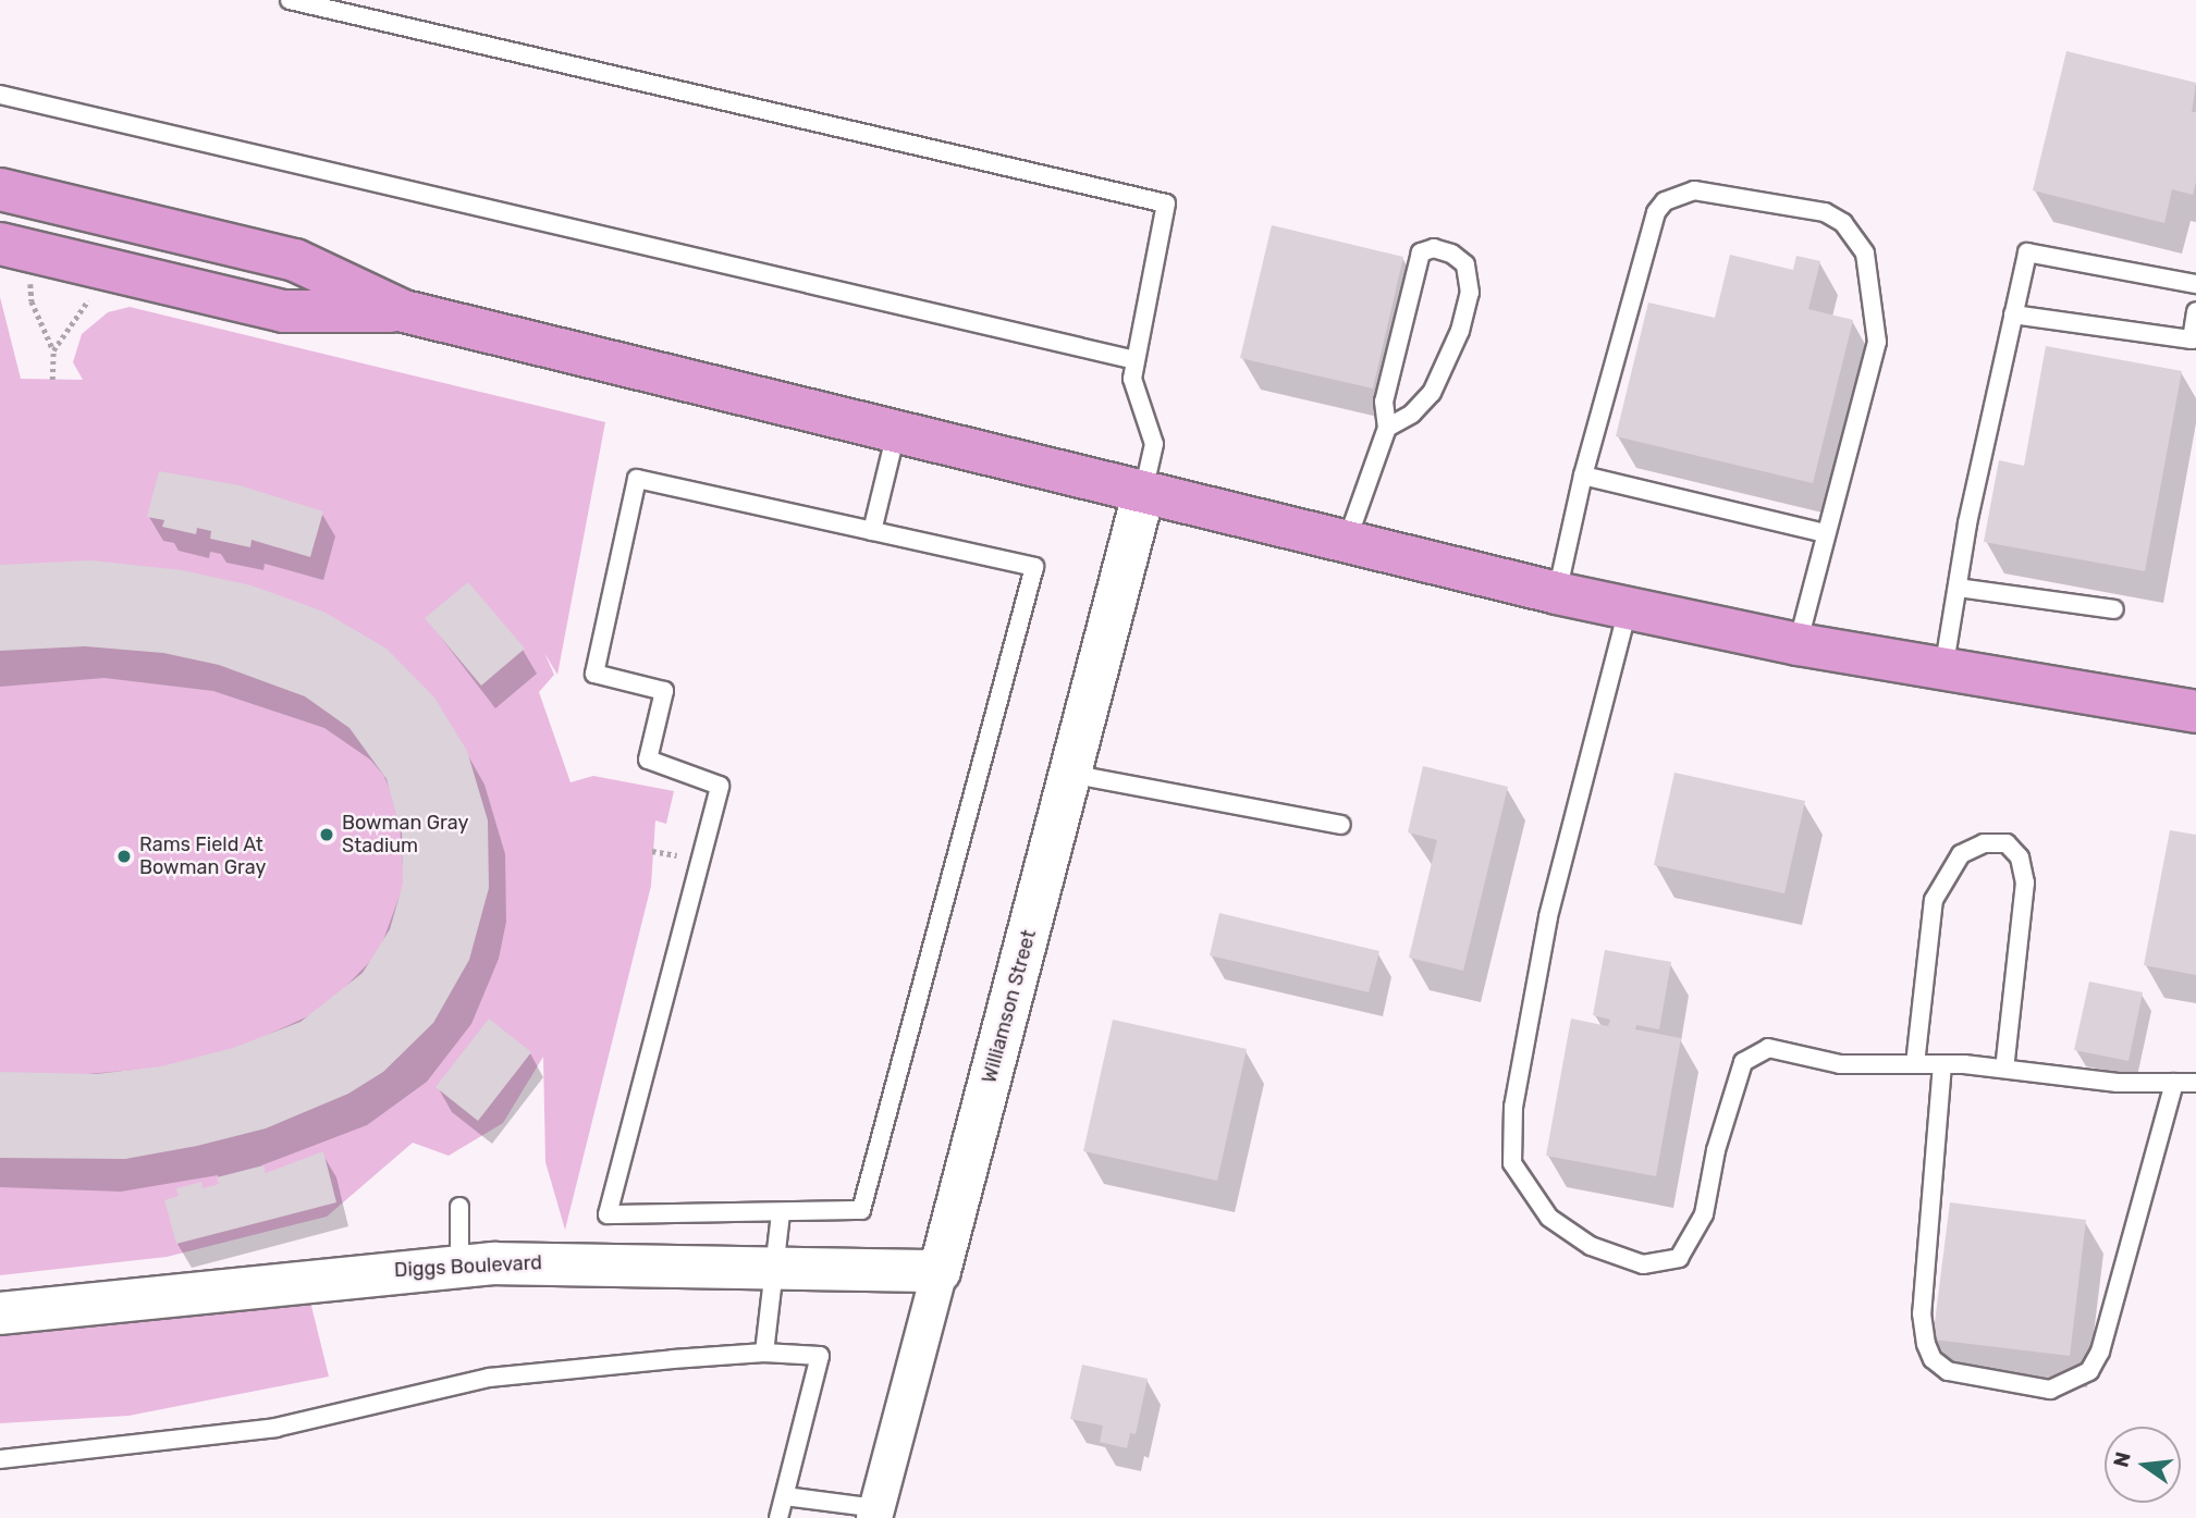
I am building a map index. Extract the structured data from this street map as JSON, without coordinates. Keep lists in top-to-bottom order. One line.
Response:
{"streets":{"street":["Williamson Street","Diggs Boulevard"]},"crossings":[["Williamson Street","Diggs Boulevard"]],"places":["Bowman Gray Stadium","Rams Field At Bowman Gray"],"north":"left"}
